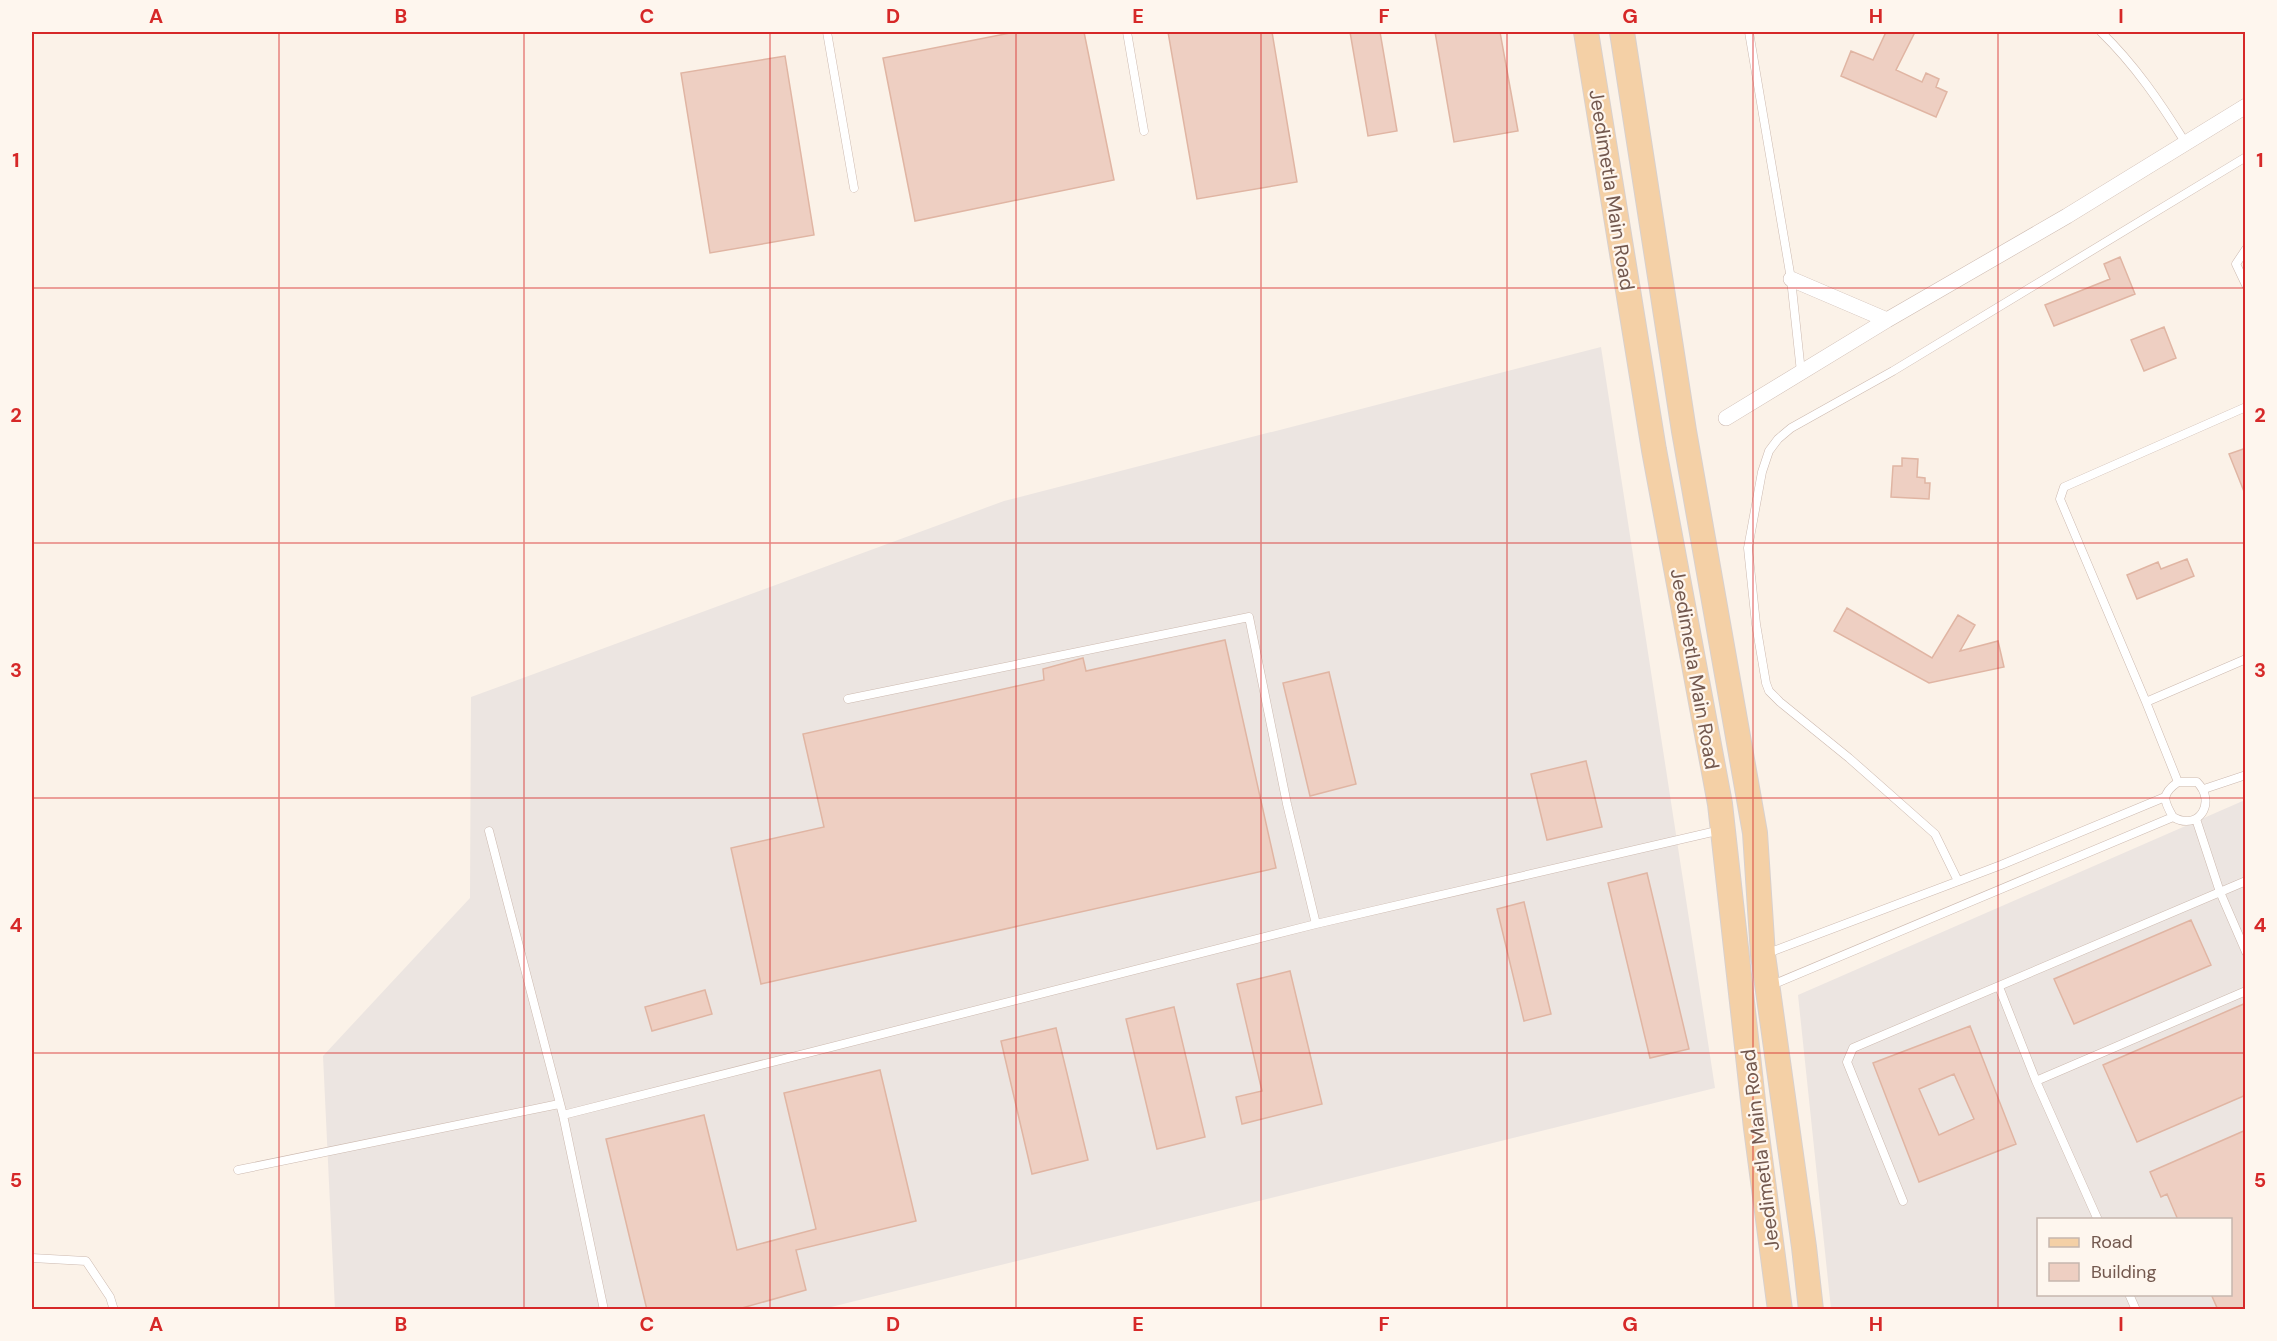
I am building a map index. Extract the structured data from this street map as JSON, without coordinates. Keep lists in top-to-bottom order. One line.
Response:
{"streets":{"main road":["Jeedimetla Main Road"]},"legend":["Road","Building"],"grid":{"columns":["A","B","C","D","E","F","G","H","I"],"rows":["1","2","3","4","5"]}}
